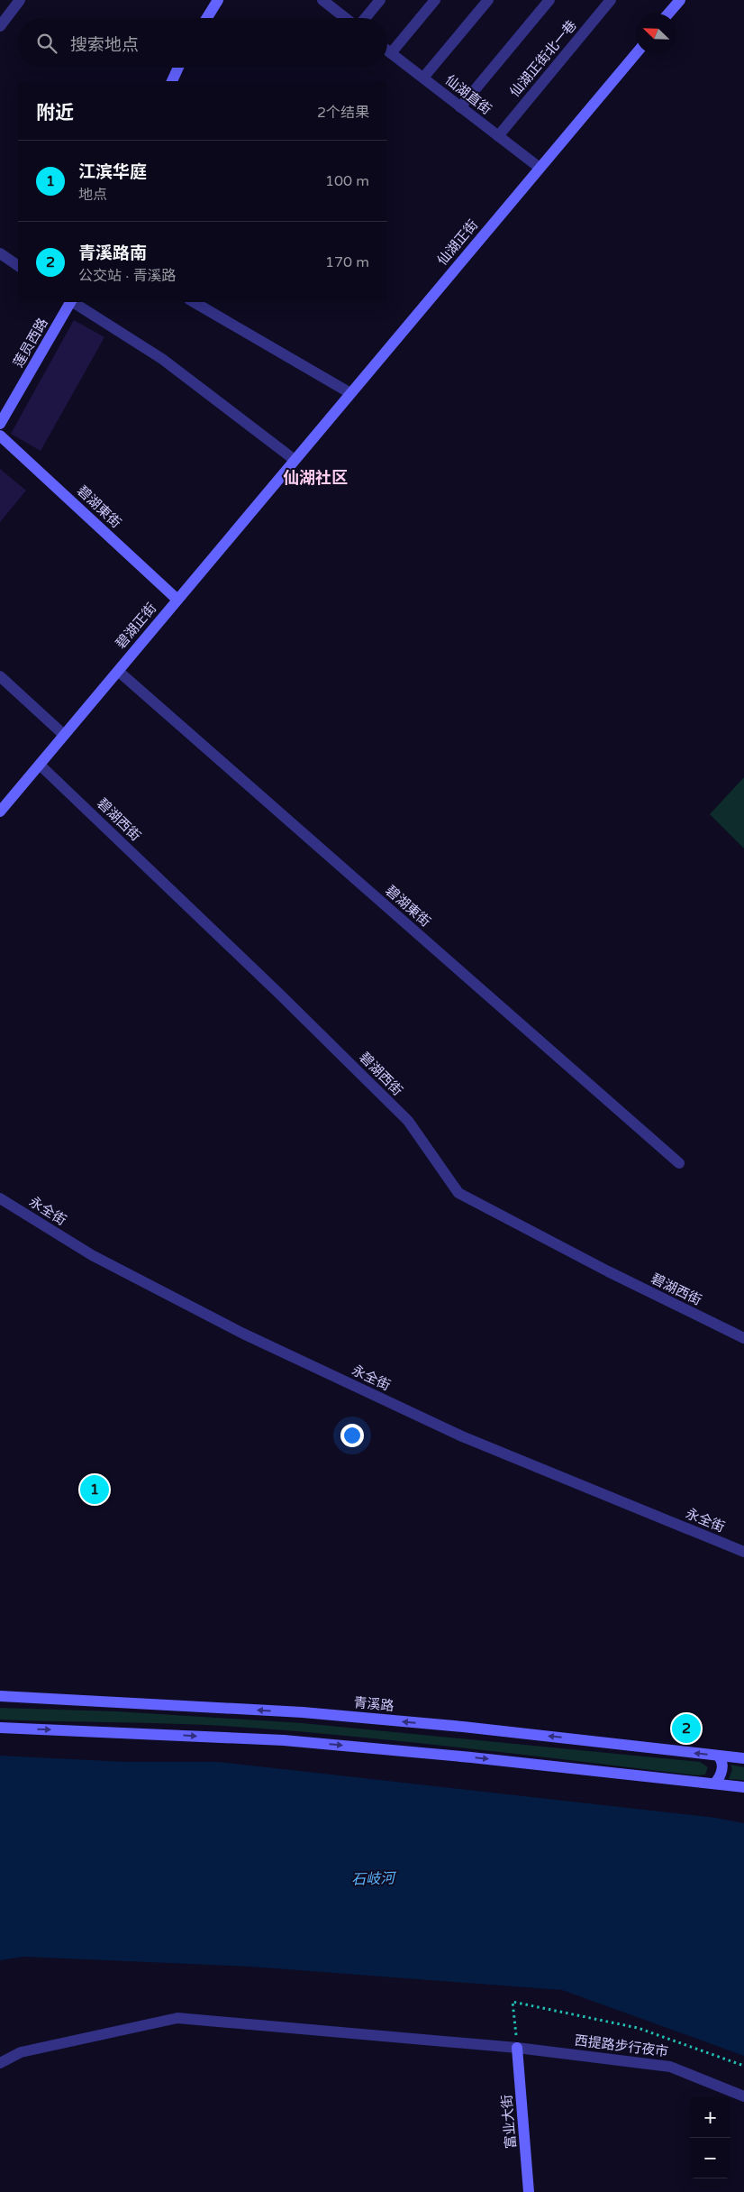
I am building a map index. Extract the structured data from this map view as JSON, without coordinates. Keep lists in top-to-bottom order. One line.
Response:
{"streets":{"main road":["仙湖正街","莲员西路","碧湖東街","碧湖正街","青溪路","富业大街"],"street":["仙湖正街北一巷","仙湖直街","碧湖西街","永全街","西提路步行夜市"]},"crossings":[["仙湖正街北一巷","仙湖直街"],["仙湖直街","仙湖正街"],["仙湖正街","碧湖正街"],["碧湖東街","碧湖正街"],["碧湖正街","碧湖西街"],["西提路步行夜市","富业大街"]],"districts":["仙湖社区"],"water":["石岐河"],"north":"top left","page":{"search":"搜索地点","heading":["附近","2个结果"],"list":[{"mark":"1","name":"江滨华庭","note":"地点","value":"100 m"},{"mark":"2","name":"青溪路南","note":"公交站 · 青溪路","value":"170 m"}],"pins":["1","2"],"map_buttons":["+","−"]}}
